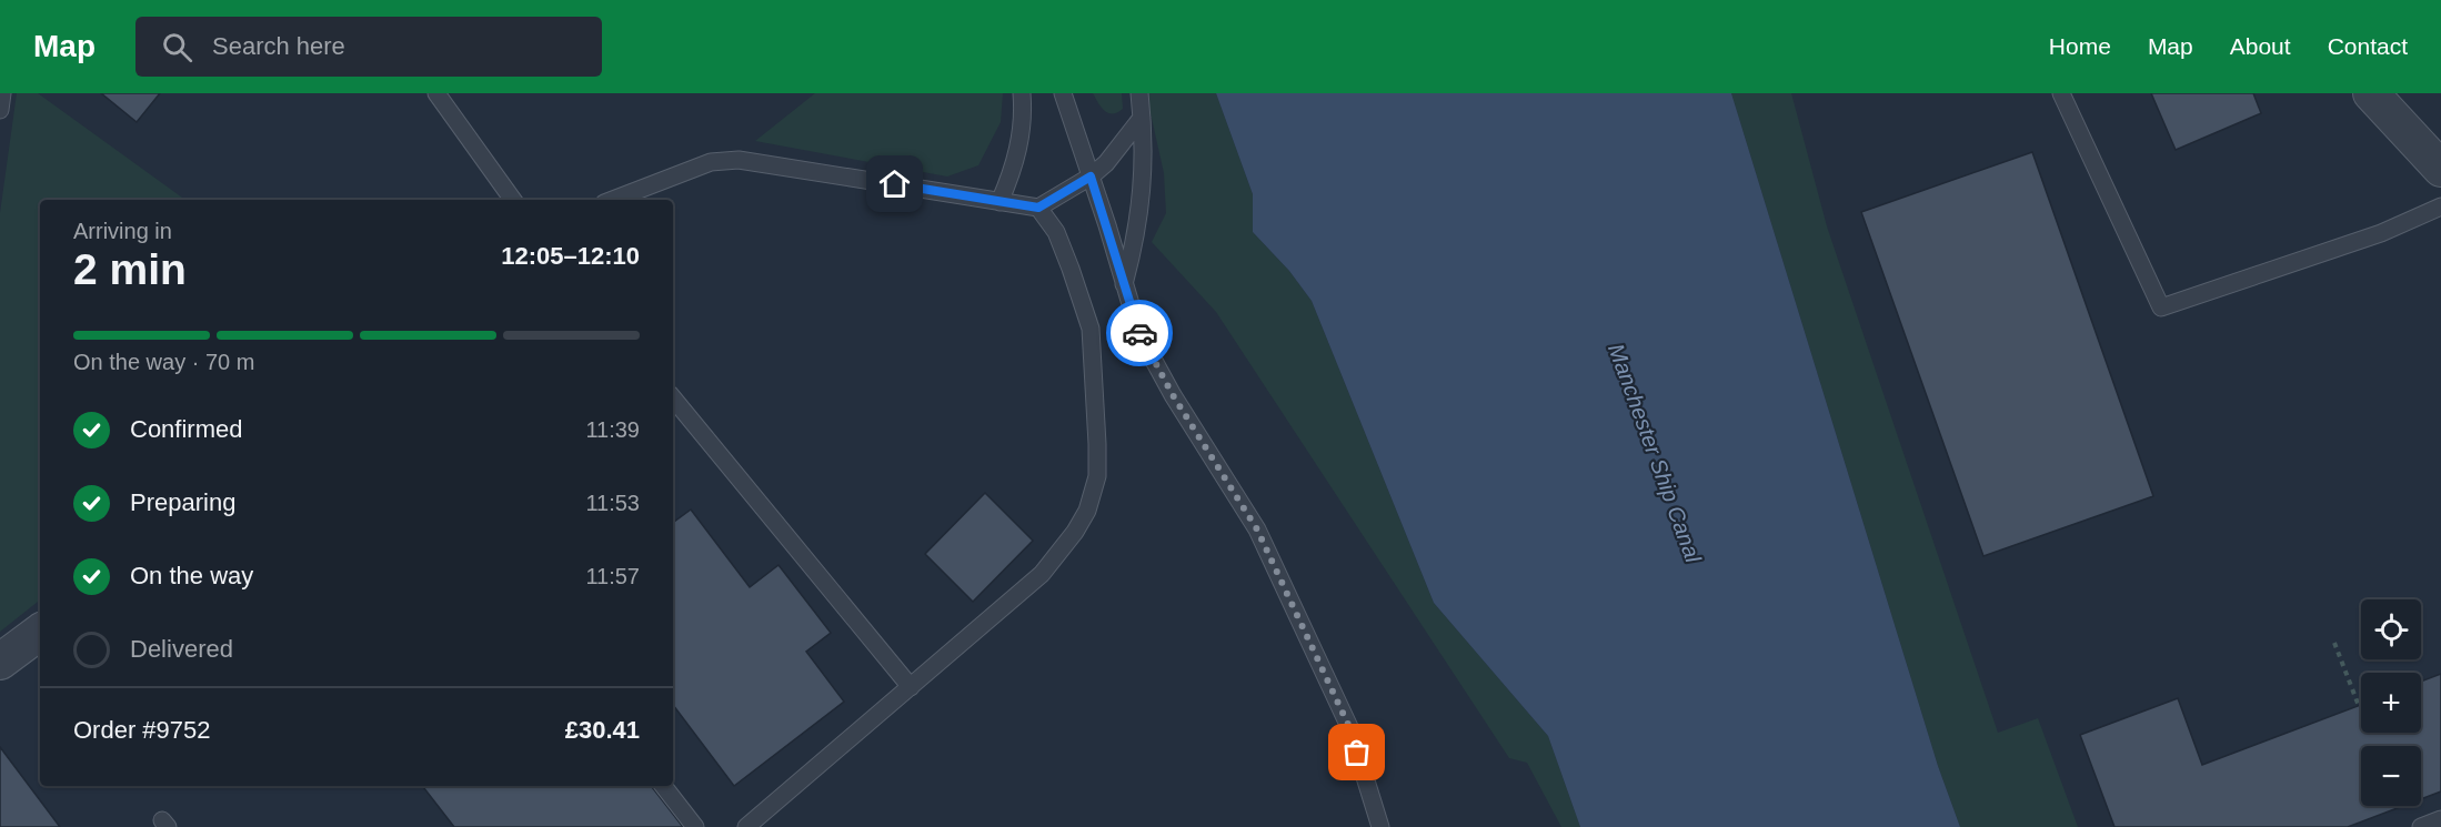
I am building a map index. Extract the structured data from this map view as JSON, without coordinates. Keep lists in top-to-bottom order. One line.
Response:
{"water":["Manchester Ship Canal"],"page":{"header":"Map","search":"Search here","nav":["Home","Map","About","Contact"],"heading":["2 min","Arriving in","12:05–12:10"],"panel":["Order #9752","£30.41"],"bar":"On the way · 70 m","list":[["Confirmed","11:39"],["Preparing","11:53"],["On the way","11:57"],"Delivered"],"map_buttons":["+","−"]}}
